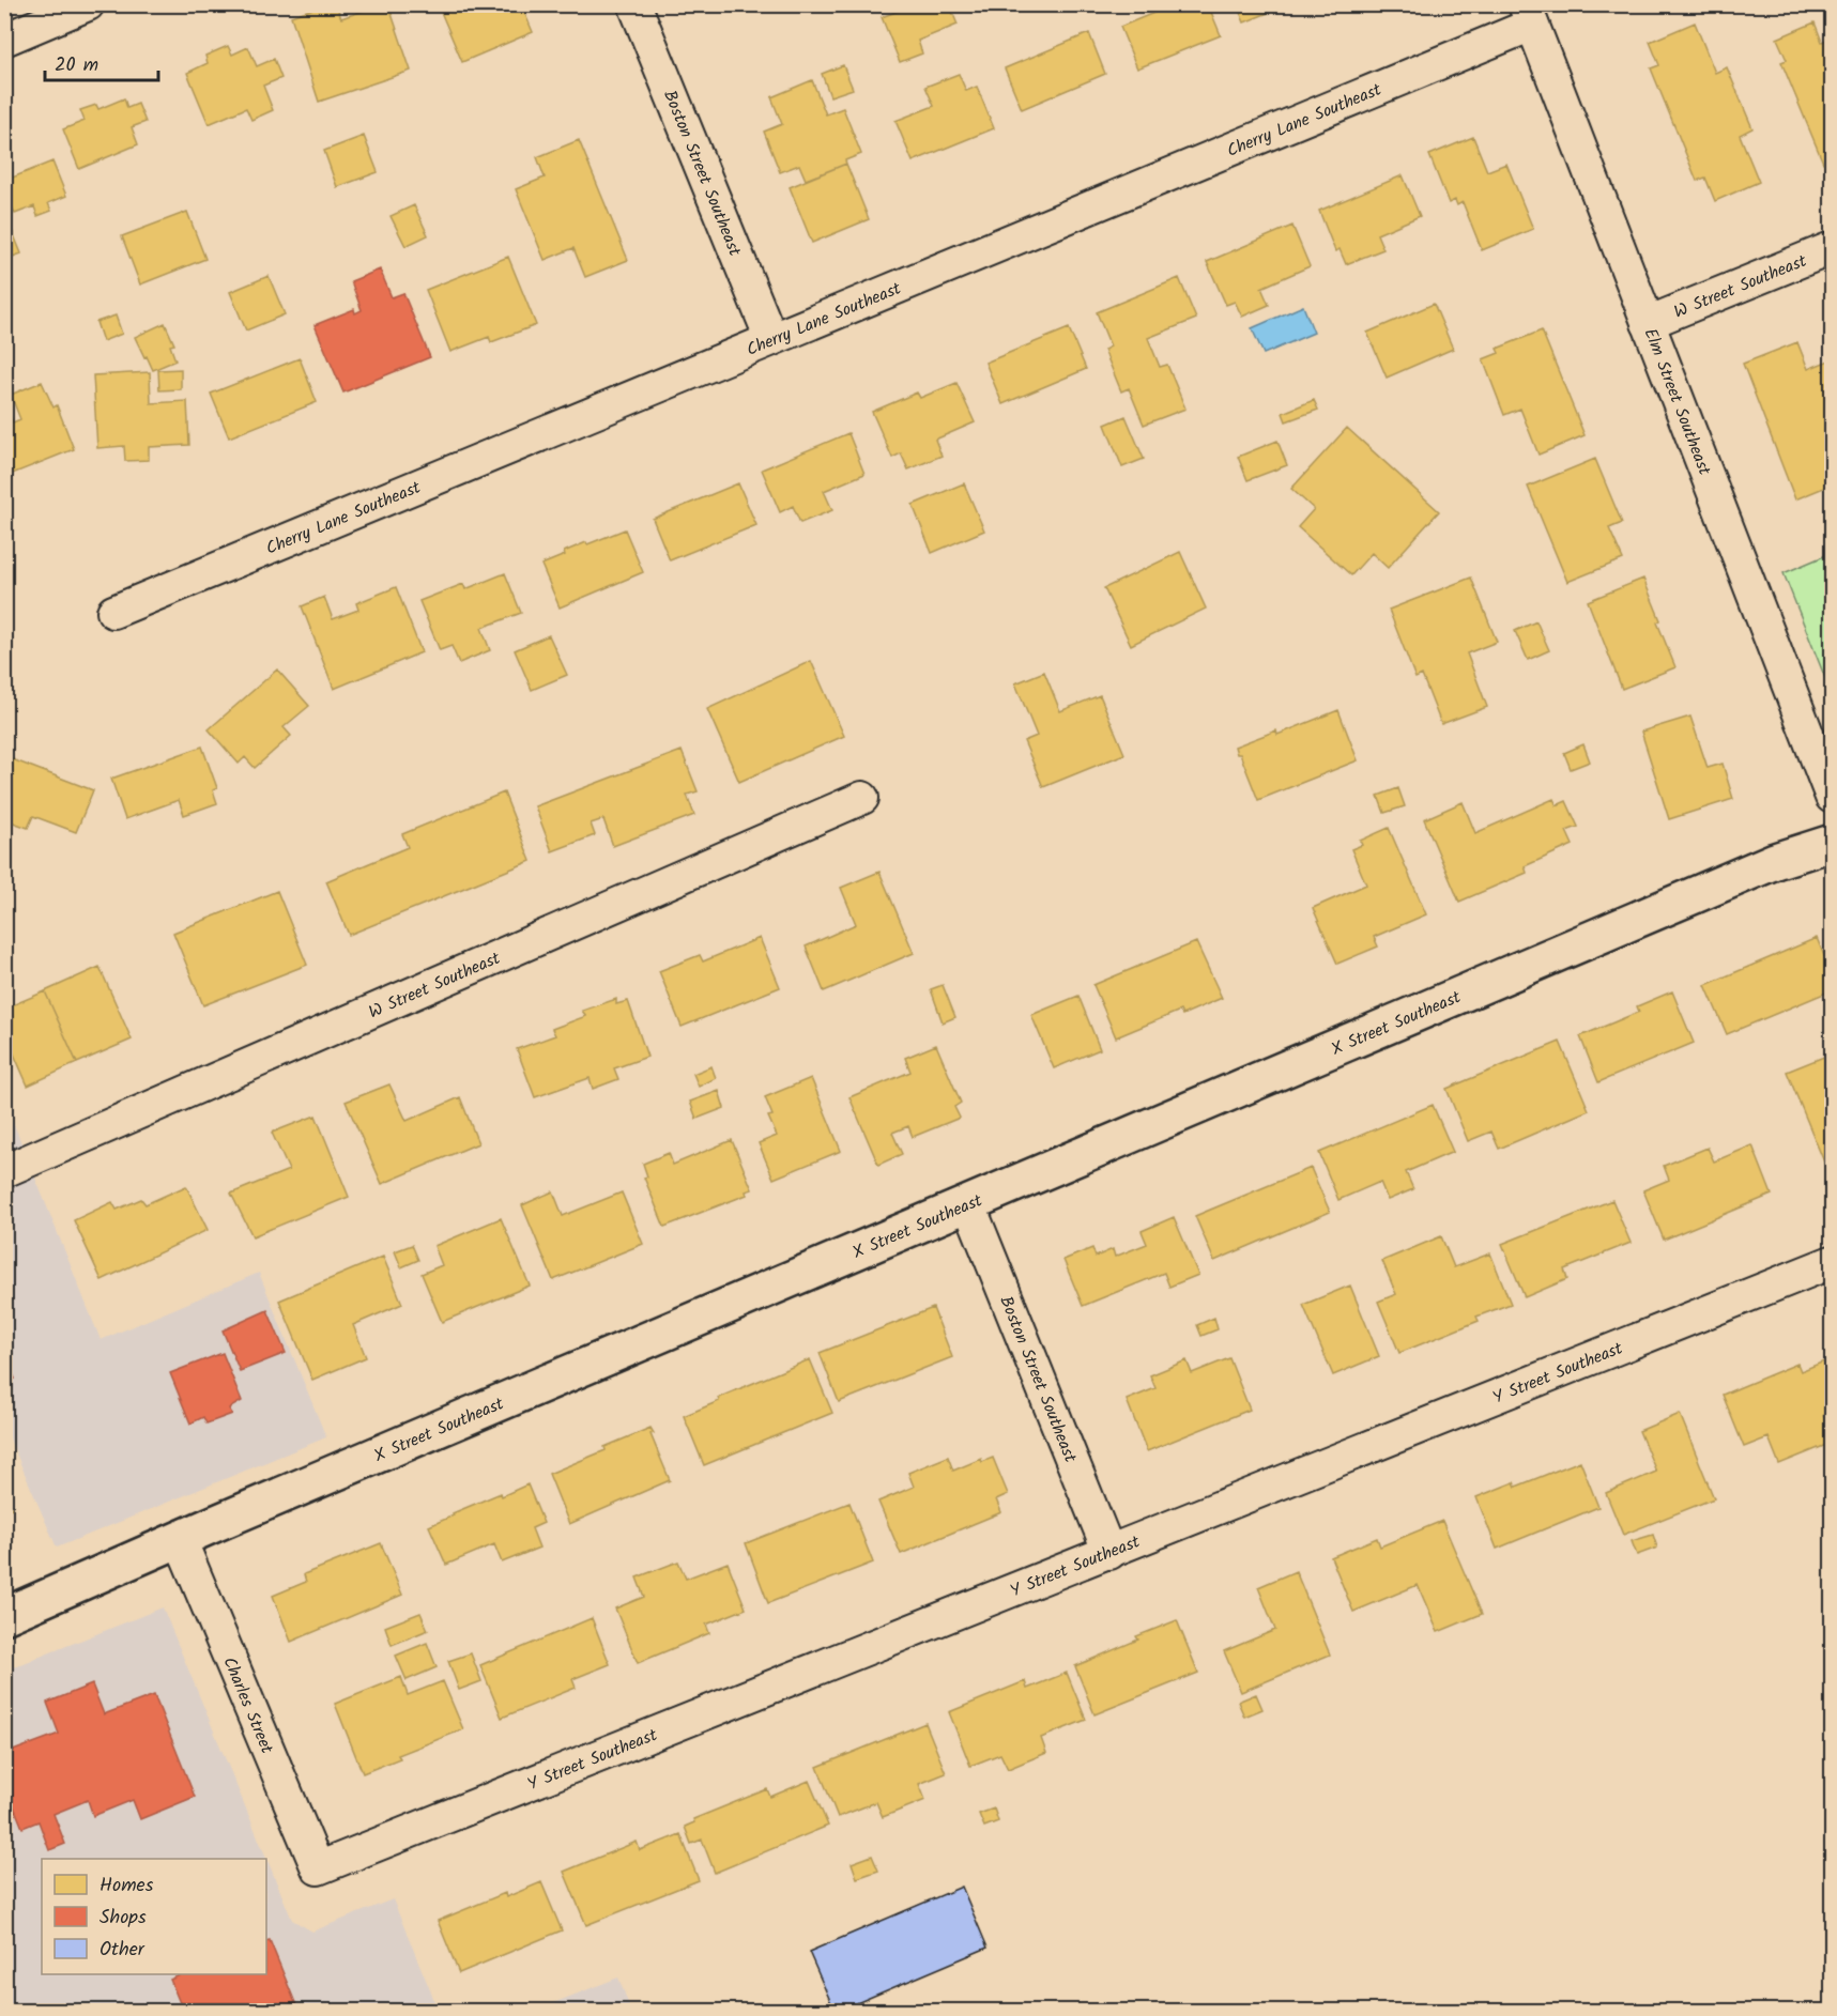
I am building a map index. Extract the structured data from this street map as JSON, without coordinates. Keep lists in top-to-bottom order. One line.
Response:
{"streets":{"street":["Cherry Lane Southeast","Boston Street Southeast","W Street Southeast","Elm Street Southeast","X Street Southeast","Y Street Southeast","Charles Street"]},"crossings":[["Cherry Lane Southeast","Boston Street Southeast"],["Cherry Lane Southeast","Elm Street Southeast"],["Boston Street Southeast","X Street Southeast"],["Boston Street Southeast","Y Street Southeast"],["W Street Southeast","Elm Street Southeast"],["X Street Southeast","Charles Street"],["Y Street Southeast","Charles Street"]],"legend":["Homes","Shops","Other"],"scale_bar":"20 m"}
